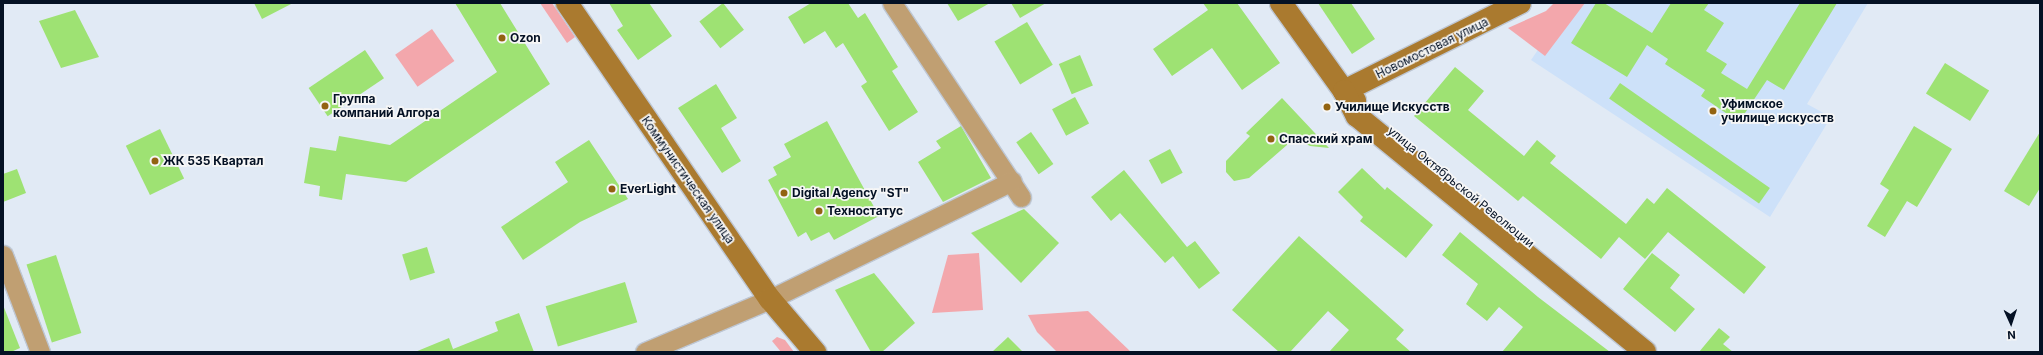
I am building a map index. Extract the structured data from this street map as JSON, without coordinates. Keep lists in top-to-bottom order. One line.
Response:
{"streets":{"street":["Новомостовая улица","Коммунистическая улица","улица Октябрьской Революции"]},"crossings":[["Новомостовая улица","улица Октябрьской Революции"]],"places":["Ozon","Группа компаний Алгора","Училище Искусств","Уфимское училище искусств","Спасский храм","ЖК 535 Квартал","EverLight","Digital Agency \"ST\"","Техностатус"],"north":"bottom"}
